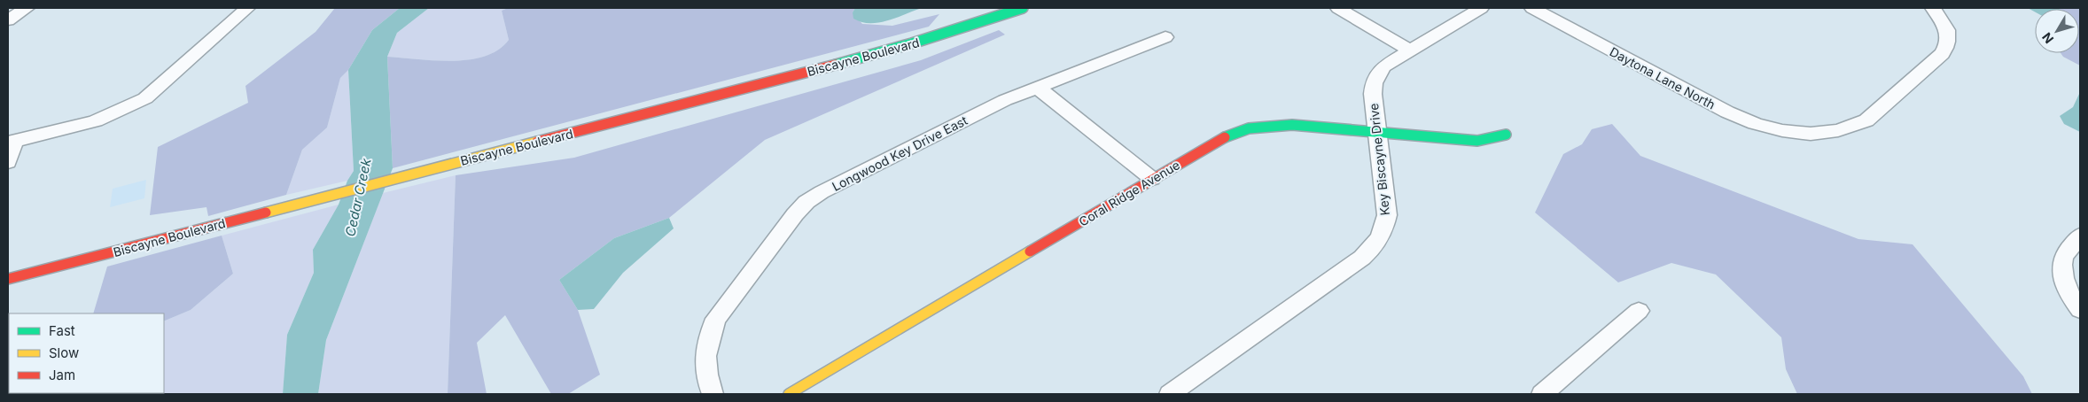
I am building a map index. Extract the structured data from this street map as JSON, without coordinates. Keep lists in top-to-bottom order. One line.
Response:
{"streets":{"street":["Biscayne Boulevard","Daytona Lane North","Longwood Key Drive East","Key Biscayne Drive","Coral Ridge Avenue"]},"crossings":[["Key Biscayne Drive","Coral Ridge Avenue"]],"water":["Cedar Creek"],"legend":["Fast","Slow","Jam"],"north":"bottom left"}
